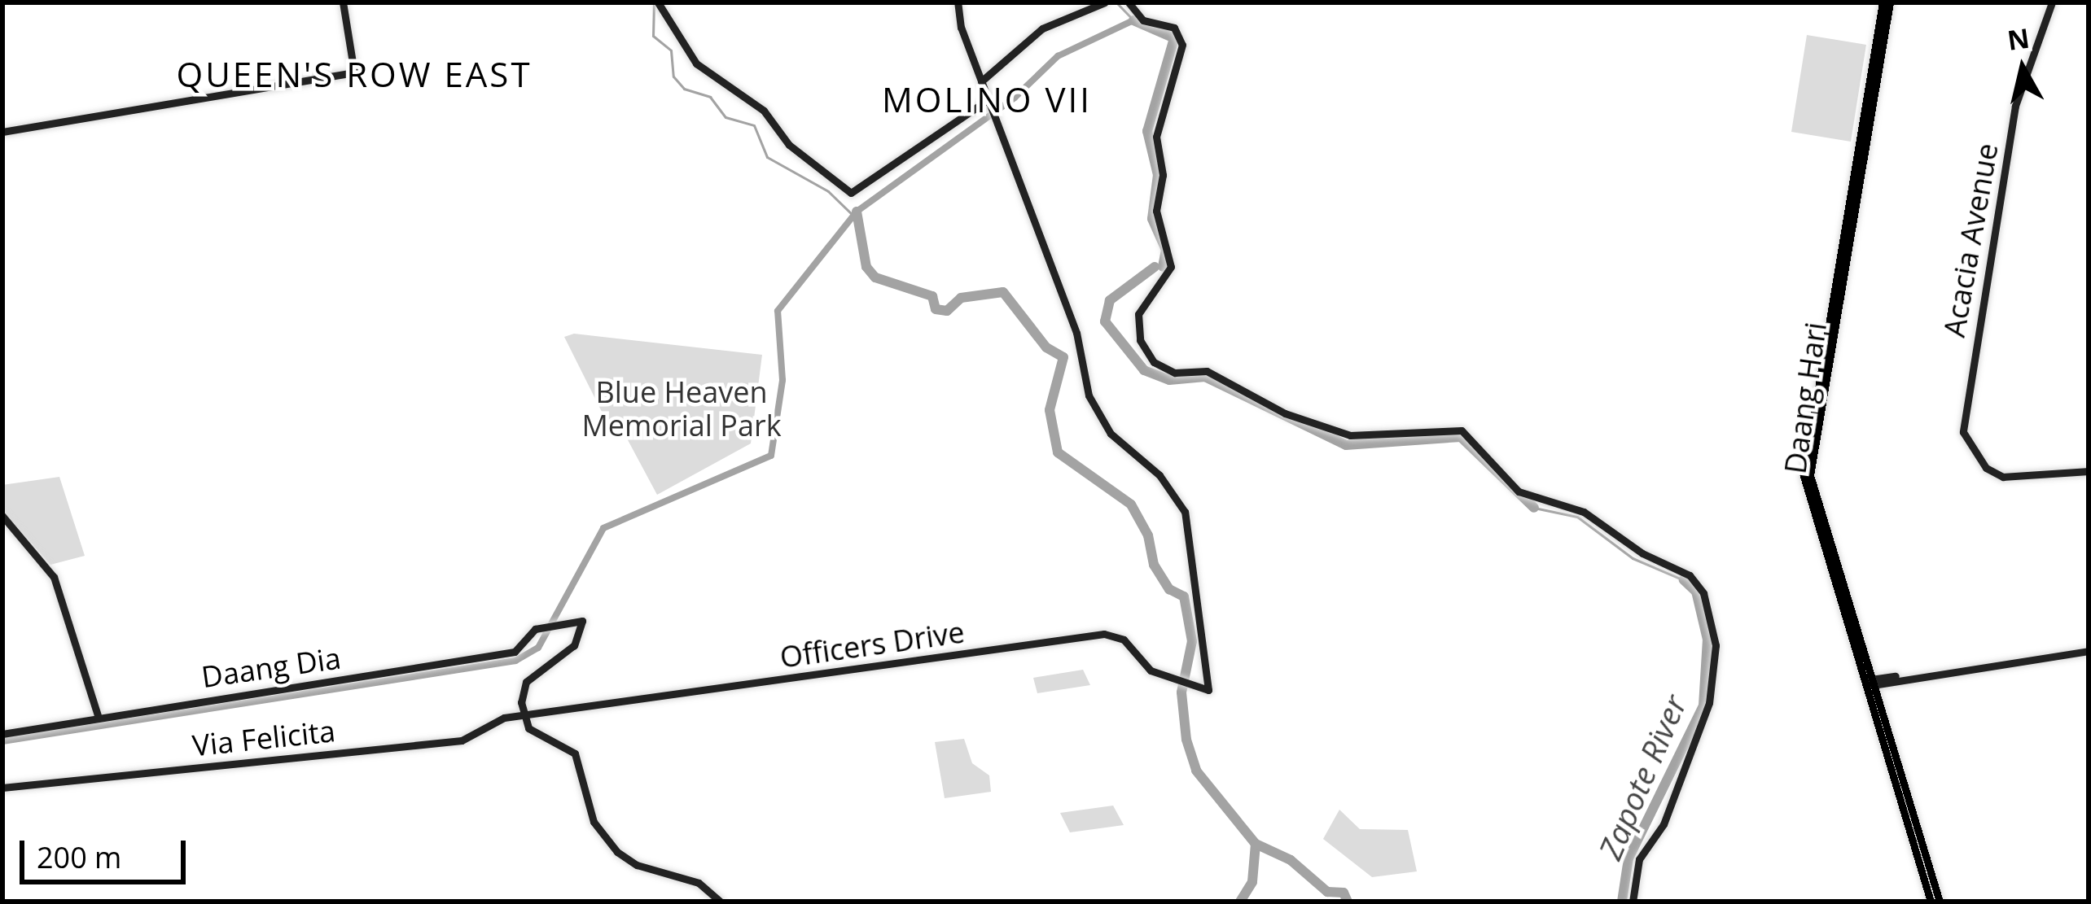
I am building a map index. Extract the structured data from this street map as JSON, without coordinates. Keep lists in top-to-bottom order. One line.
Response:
{"streets":{"main road":["Daang Hari"],"street":["Acacia Avenue","Officers Drive","Daang Dia","Via Felicita"]},"crossings":[["Officers Drive","Daang Dia"],["Officers Drive","Via Felicita"],["Daang Dia","Via Felicita"]],"districts":["QUEEN'S ROW EAST","MOLINO VII"],"water":["Zapote River"],"parks":["Blue Heaven Memorial Park"],"scale_bar":"200 m","north":"top"}
